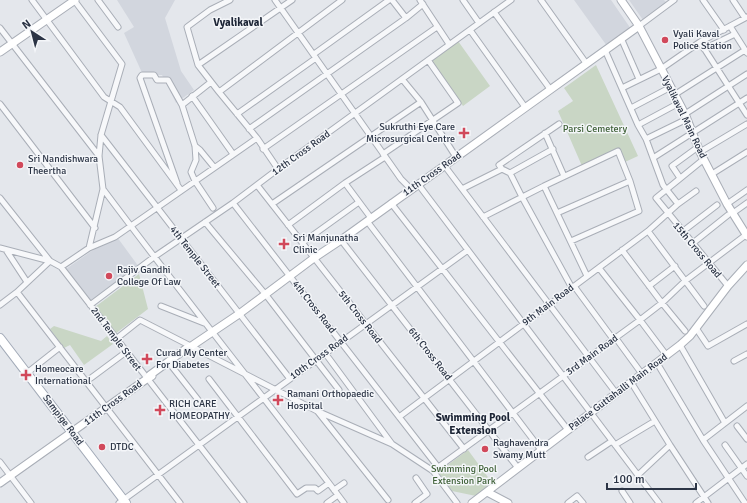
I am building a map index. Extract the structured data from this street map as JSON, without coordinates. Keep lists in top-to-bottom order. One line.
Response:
{"streets":{"main road":["Sampige Road"],"street":["Vyalikaval Main Road","12th Cross Road","11th Cross Road","15th Cross Road","4th Temple Street","9th Main Road","4th Cross Road","5th Cross Road","2nd Temple Street","6th Cross Road","3rd Main Road","10th Cross Road","Palace Guttahalli Main Road"]},"crossings":[["Vyalikaval Main Road","11th Cross Road"],["Vyalikaval Main Road","3rd Main Road"],["12th Cross Road","4th Temple Street"],["12th Cross Road","4th Cross Road"],["12th Cross Road","5th Cross Road"],["12th Cross Road","2nd Temple Street"],["11th Cross Road","4th Temple Street"],["11th Cross Road","4th Cross Road"],["11th Cross Road","5th Cross Road"],["11th Cross Road","2nd Temple Street"],["11th Cross Road","6th Cross Road"],["11th Cross Road","Sampige Road"],["15th Cross Road","9th Main Road"],["15th Cross Road","3rd Main Road"],["15th Cross Road","Palace Guttahalli Main Road"],["4th Temple Street","10th Cross Road"],["9th Main Road","4th Cross Road"],["9th Main Road","5th Cross Road"],["9th Main Road","6th Cross Road"],["4th Cross Road","3rd Main Road"],["4th Cross Road","10th Cross Road"],["5th Cross Road","3rd Main Road"],["5th Cross Road","10th Cross Road"],["2nd Temple Street","10th Cross Road"],["6th Cross Road","3rd Main Road"],["6th Cross Road","10th Cross Road"],["6th Cross Road","Palace Guttahalli Main Road"],["10th Cross Road","Sampige Road"]],"districts":["Vyalikaval","Swimming Pool Extension"],"parks":["Parsi Cemetery","Swimming Pool Extension Park"],"places":{"other":["Vyali Kaval Police Station","Sri Nandishwara Theertha","Rajiv Gandhi College Of Law","DTDC","Raghavendra Swamy Mutt"],"health":["Sukruthi Eye Care Microsurgical Centre","Sri Manjunatha Clinic","Curad My Center For Diabetes","Homeocare International","Ramani Orthopaedic Hospital","RICH CARE HOMEOPATHY"]},"scale_bar":"100 m","north":"top left"}
